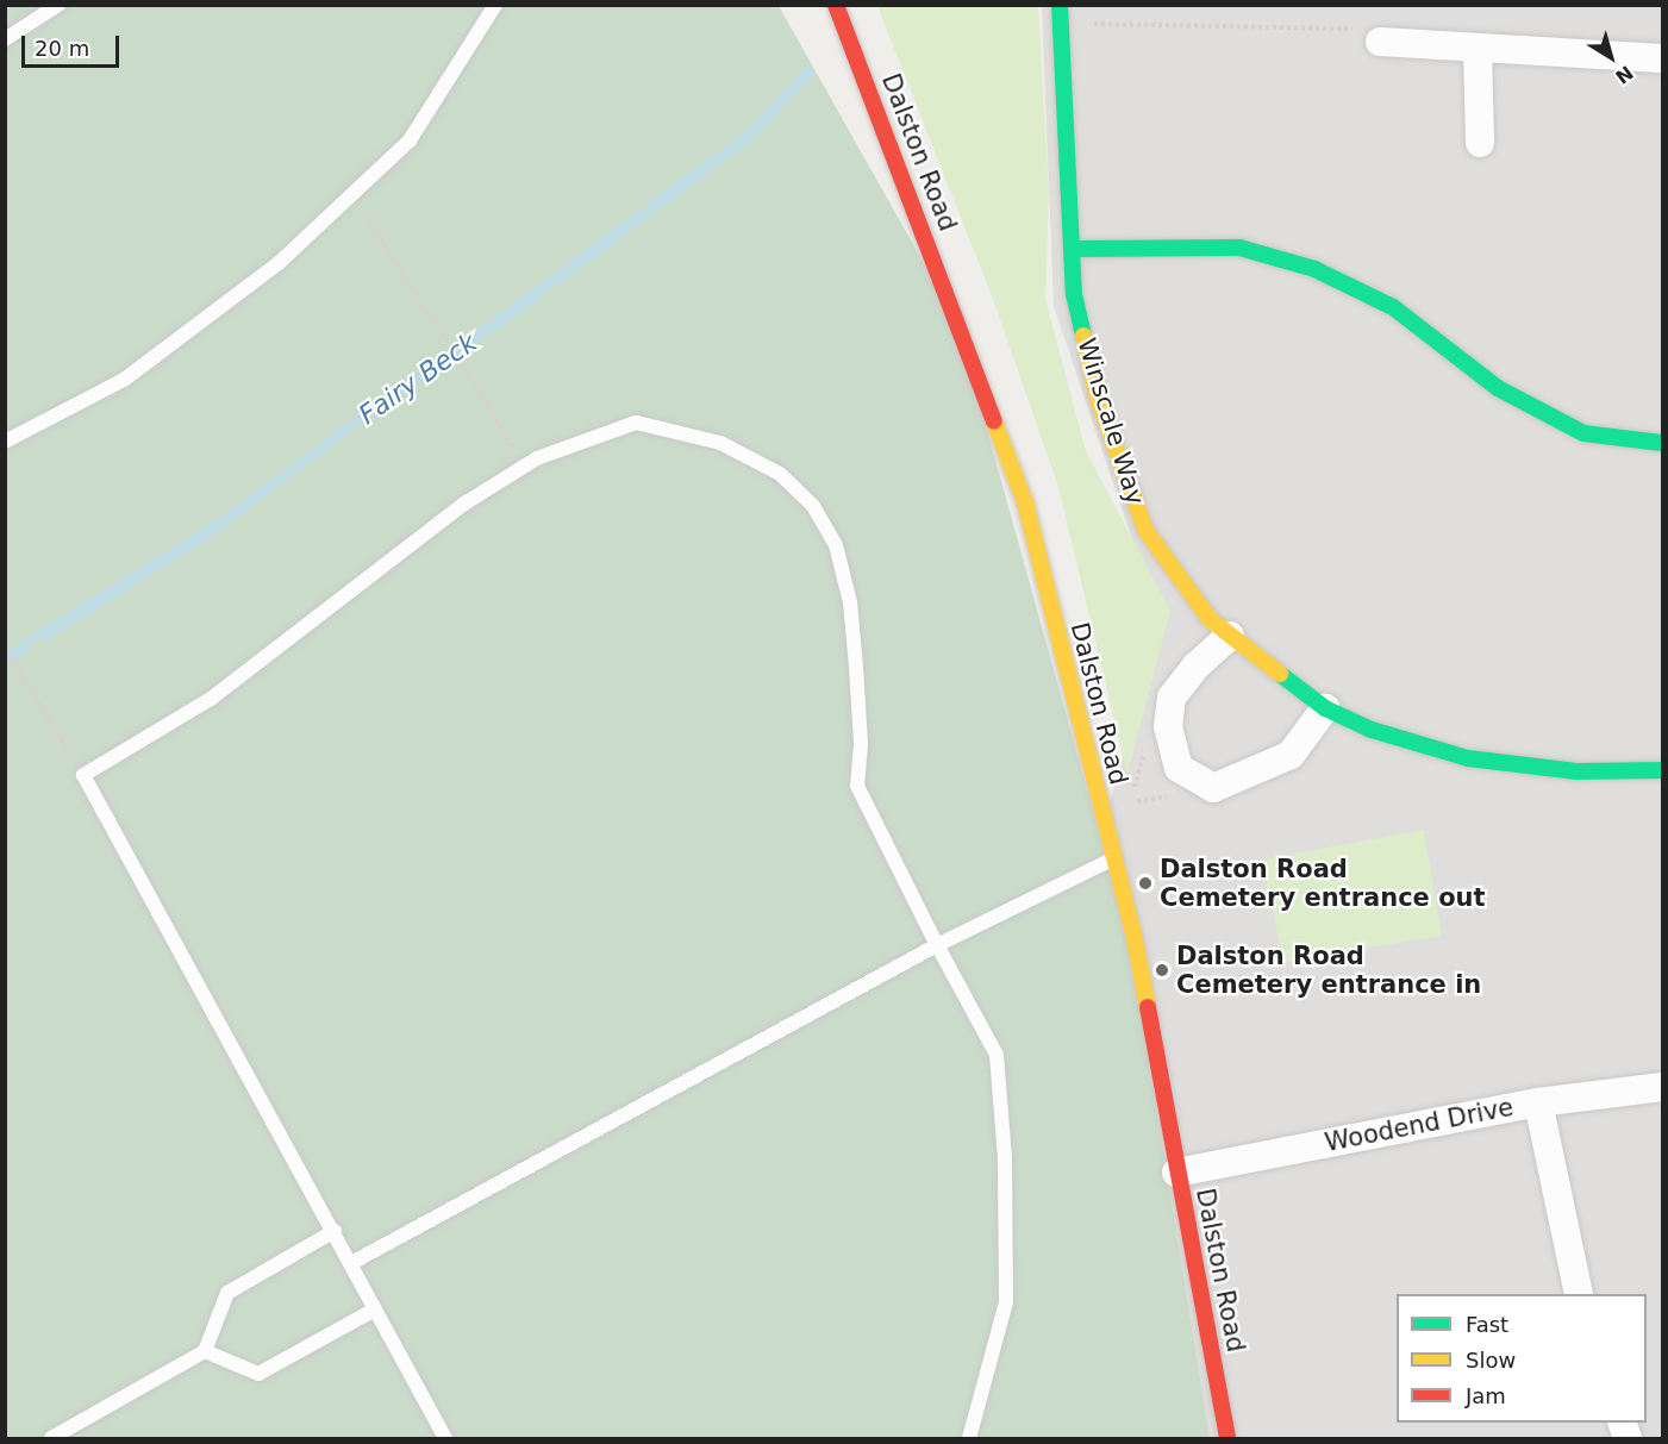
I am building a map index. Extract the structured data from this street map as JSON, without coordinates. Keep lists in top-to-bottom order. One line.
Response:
{"streets":{"street":["Dalston Road","Winscale Way","Woodend Drive"]},"crossings":[["Dalston Road","Woodend Drive"]],"water":["Fairy Beck"],"places":["Dalston Road Cemetery entrance out","Dalston Road Cemetery entrance in"],"legend":["Fast","Slow","Jam"],"scale_bar":"20 m","north":"bottom right"}
